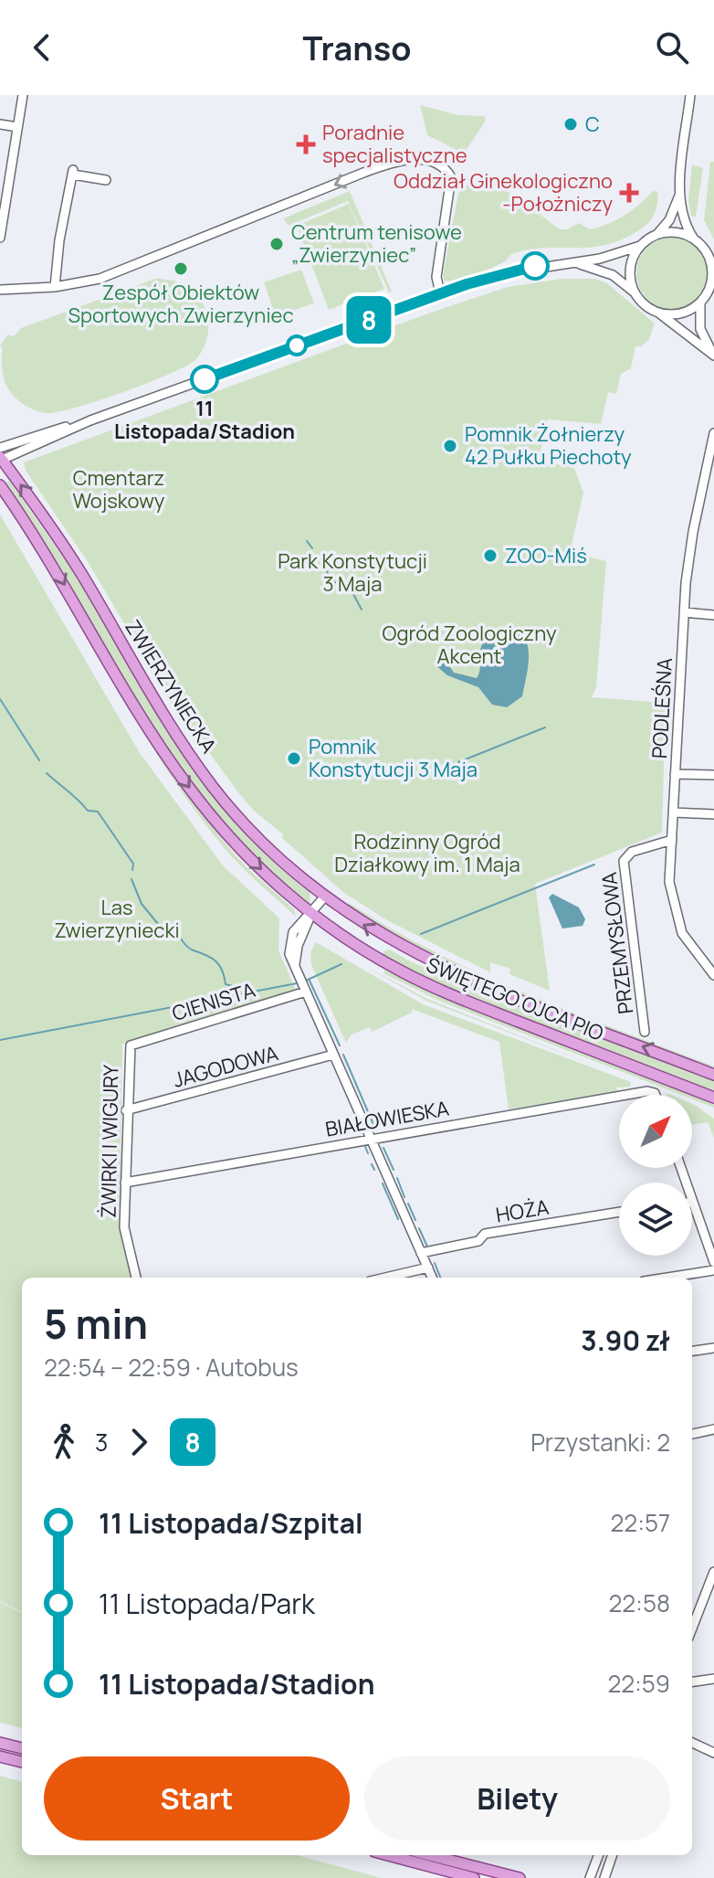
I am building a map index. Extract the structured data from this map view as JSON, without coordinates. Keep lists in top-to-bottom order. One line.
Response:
{"streets":{"main road":["ZWIERZYNIECKA","ŚWIĘTEGO OJCA PIO"],"street":["PODLEŚNA","PRZEMYSŁOWA","CIENISTA","JAGODOWA","BIAŁOWIESKA","ŻWIRKI I WIGURY","HOŻA"]},"crossings":[["ZWIERZYNIECKA","ŚWIĘTEGO OJCA PIO"],["PODLEŚNA","PRZEMYSŁOWA"],["CIENISTA","ŻWIRKI I WIGURY"],["JAGODOWA","ŻWIRKI I WIGURY"],["BIAŁOWIESKA","ŻWIRKI I WIGURY"]],"parks":["Cmentarz Wojskowy","Park Konstytucji 3 Maja","Ogród Zoologiczny Akcent","Rodzinny Ogród Działkowy im. 1 Maja","Las Zwierzyniecki"],"places":{"other":["C","Centrum tenisowe „Zwierzyniec”","Zespół Obiektów Sportowych Zwierzyniec","11 Listopada/Stadion","Pomnik Żołnierzy 42 Pułku Piechoty","ZOO-Miś","Pomnik Konstytucji 3 Maja"],"health":["Poradnie specjalistyczne","Oddział Ginekologiczno -Położniczy"]},"lines":["bus line 8"],"north":"top right","page":{"header":"Transo","on_map":"8","heading":["5 min","22:54 – 22:59 · Autobus","3.90 zł"],"legs":["3","8","Przystanki: 2"],"list":[{"name":"11 Listopada/Szpital","value":"22:57"},{"name":"11 Listopada/Park","value":"22:58"},{"name":"11 Listopada/Stadion","value":"22:59"}],"buttons":["Start","Bilety"]}}
